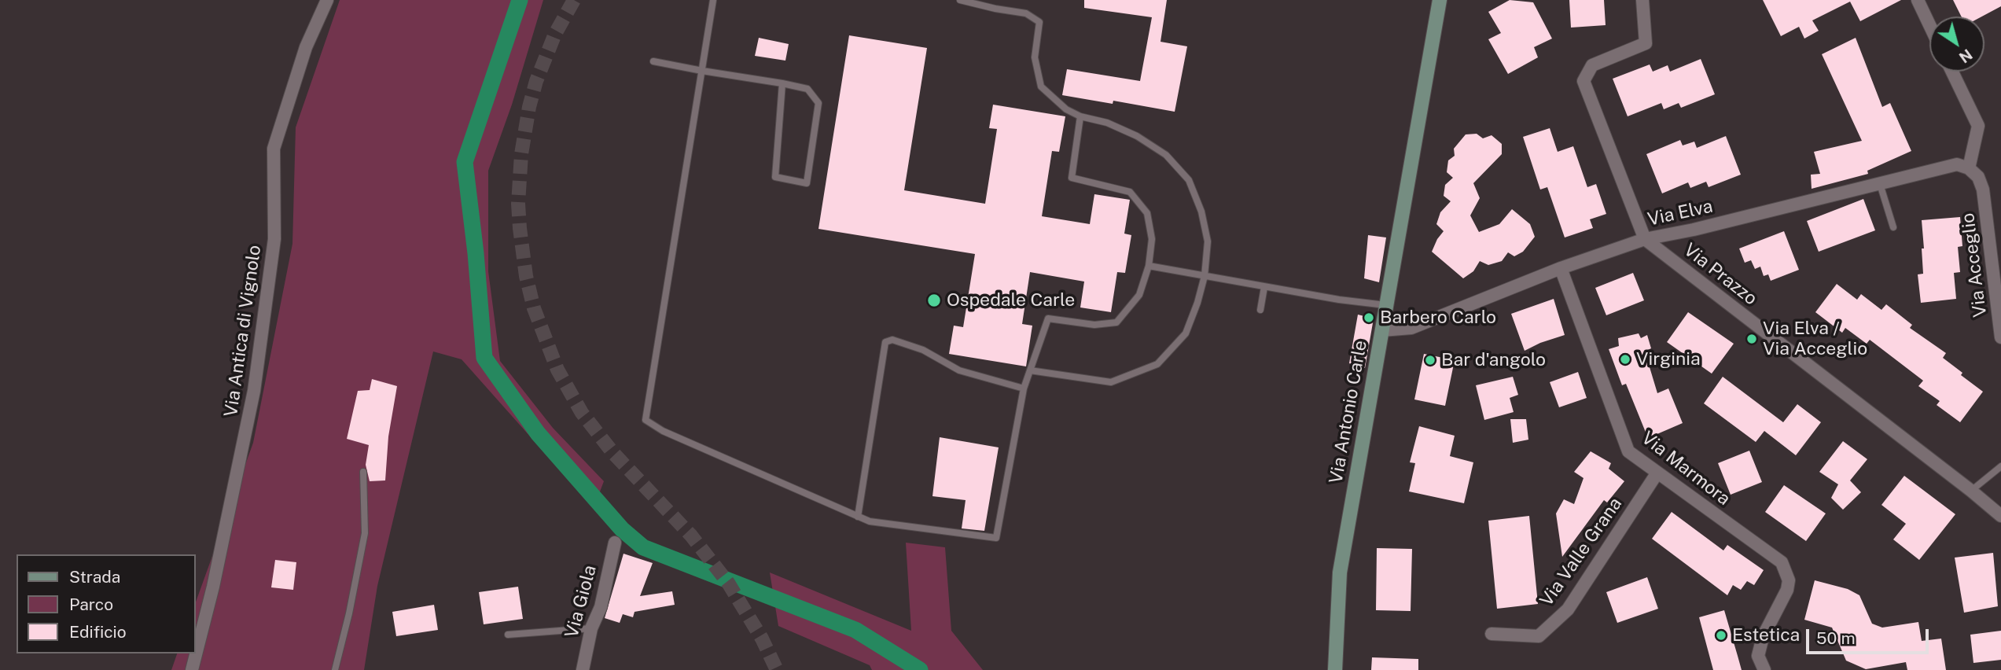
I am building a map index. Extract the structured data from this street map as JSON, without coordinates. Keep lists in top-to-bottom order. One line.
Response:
{"streets":{"street":["Via Elva","Via Acceglio","Via Prazzo","Via Antica di Vignolo","Via Antonio Carle","Via Marmora","Via Valle Grana","Via Giola"]},"crossings":[["Via Elva","Via Acceglio"],["Via Elva","Via Prazzo"],["Via Elva","Via Antonio Carle"],["Via Elva","Via Marmora"],["Via Marmora","Via Valle Grana"]],"places":["Ospedale Carle","Barbero Carlo","Via Elva / Via Acceglio","Virginia","Bar d'angolo","Estetica"],"legend":["Strada","Parco","Edificio"],"scale_bar":"50 m","north":"bottom right"}
